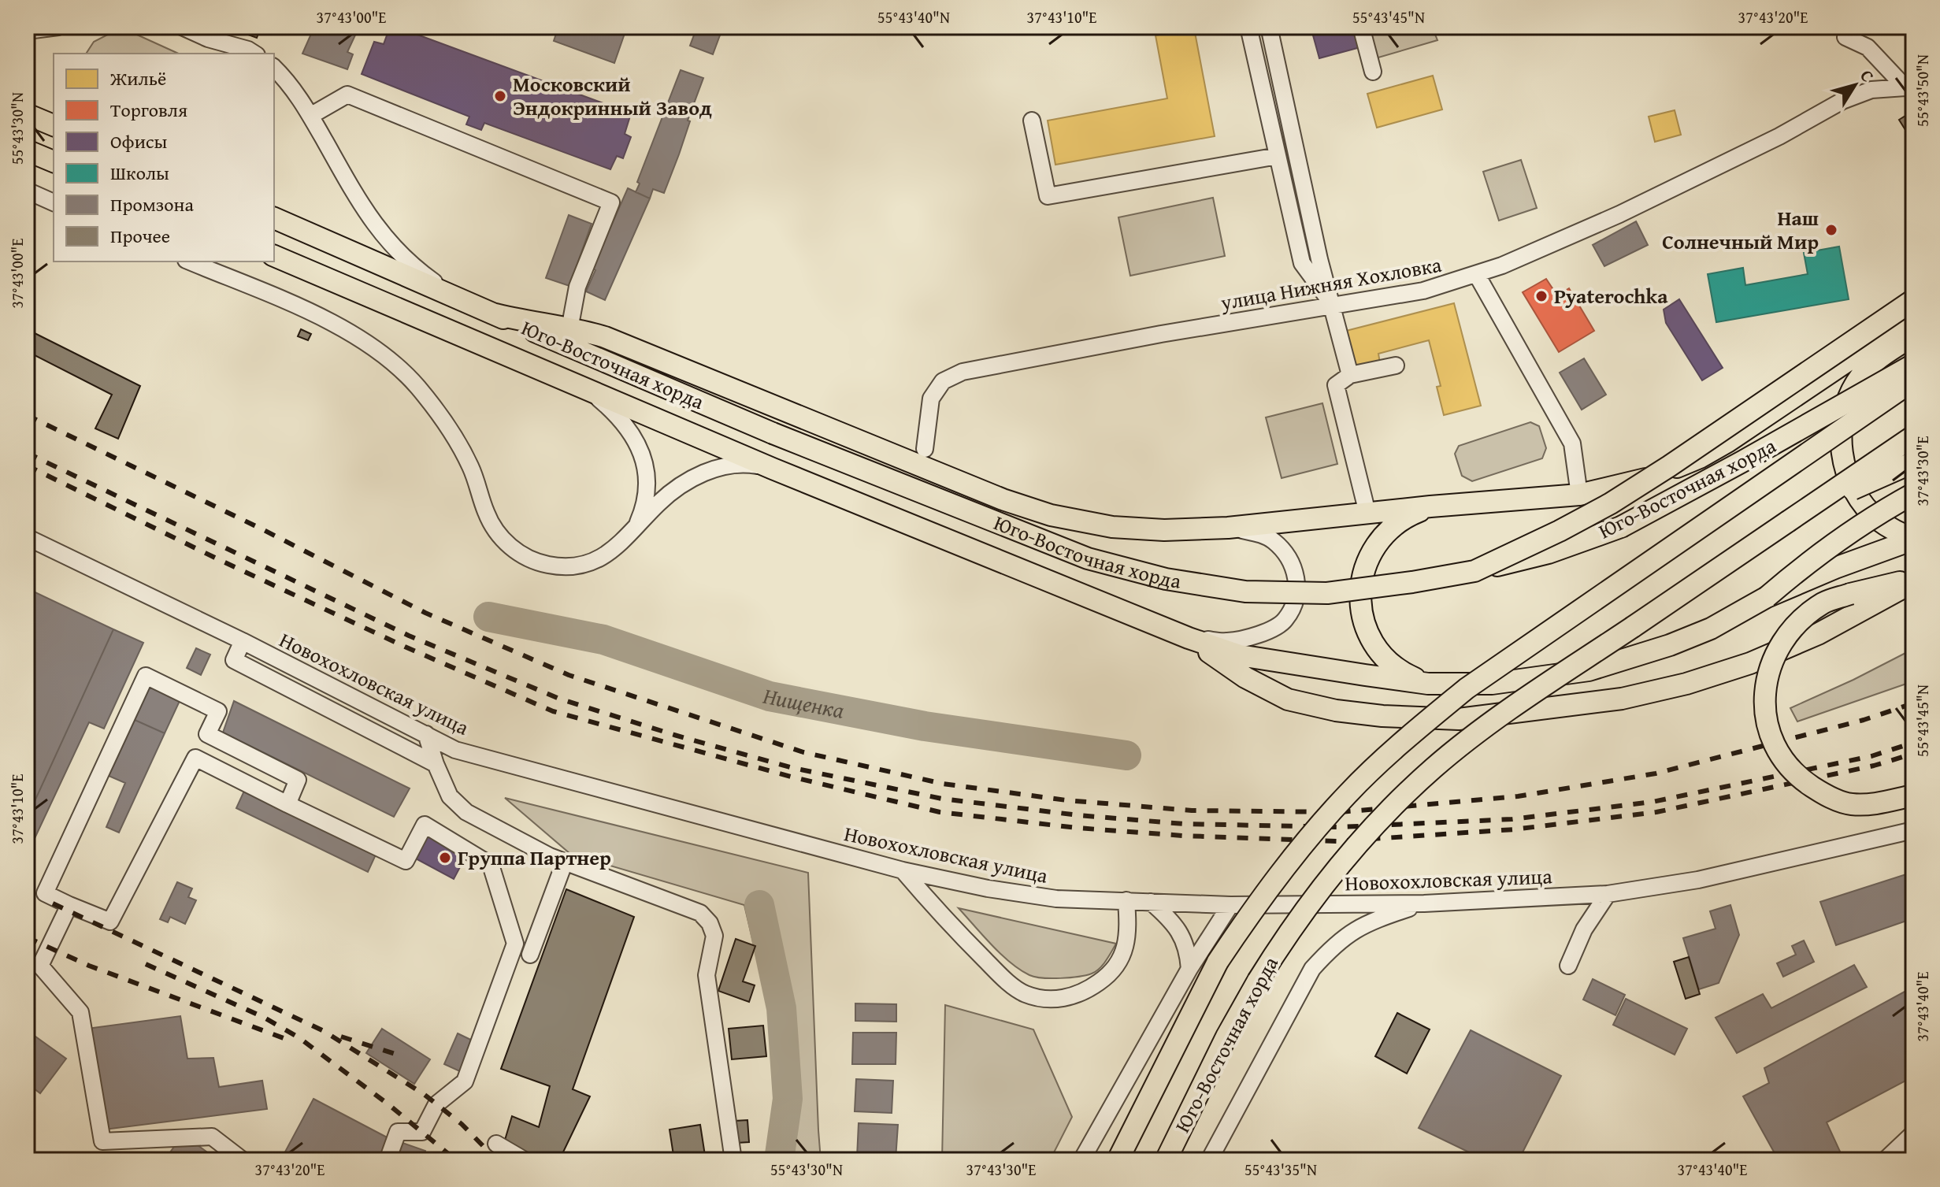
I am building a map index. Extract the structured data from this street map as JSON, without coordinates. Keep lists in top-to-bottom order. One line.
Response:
{"streets":{"main road":["Юго-Восточная хорда"],"street":["улица Нижняя Хохловка","Новохохловская улица"]},"water":["Нищенка"],"places":["Московский Эндокринный Завод","Наш Солнечный Мир","Pyaterochka","Группа Партнер"],"legend":["Жильё","Торговля","Офисы","Школы","Промзона","Прочее"],"north":"top right","coordinates":["37°43'00\"E","55°43'40\"N","37°43'10\"E","55°43'45\"N","37°43'20\"E","55°43'50\"N","55°43'30\"N","37°43'30\"E","37°43'40\"E","55°43'35\"N"]}
